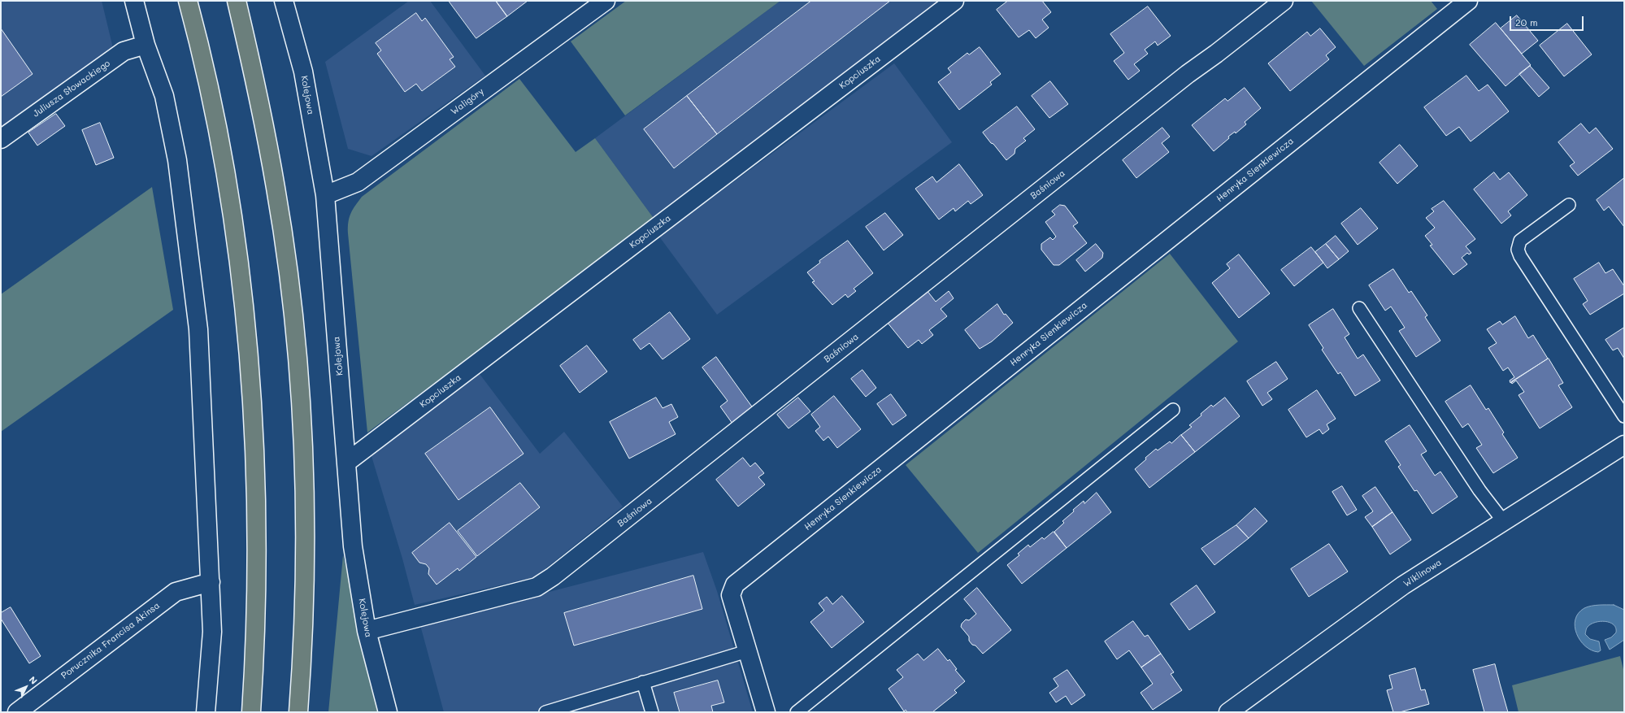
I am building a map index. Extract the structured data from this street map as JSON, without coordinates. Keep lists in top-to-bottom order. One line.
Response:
{"streets":{"street":["Kopciuszka","Juliusza Słowackiego","Kolejowa","Waligóry","Henryka Sienkiewicza","Baśniowa","Wiklinowa","Porucznika Francisa Akinsa"]},"crossings":[["Kopciuszka","Kolejowa"],["Kolejowa","Waligóry"],["Kolejowa","Baśniowa"]],"scale_bar":"20 m","north":"top right"}
